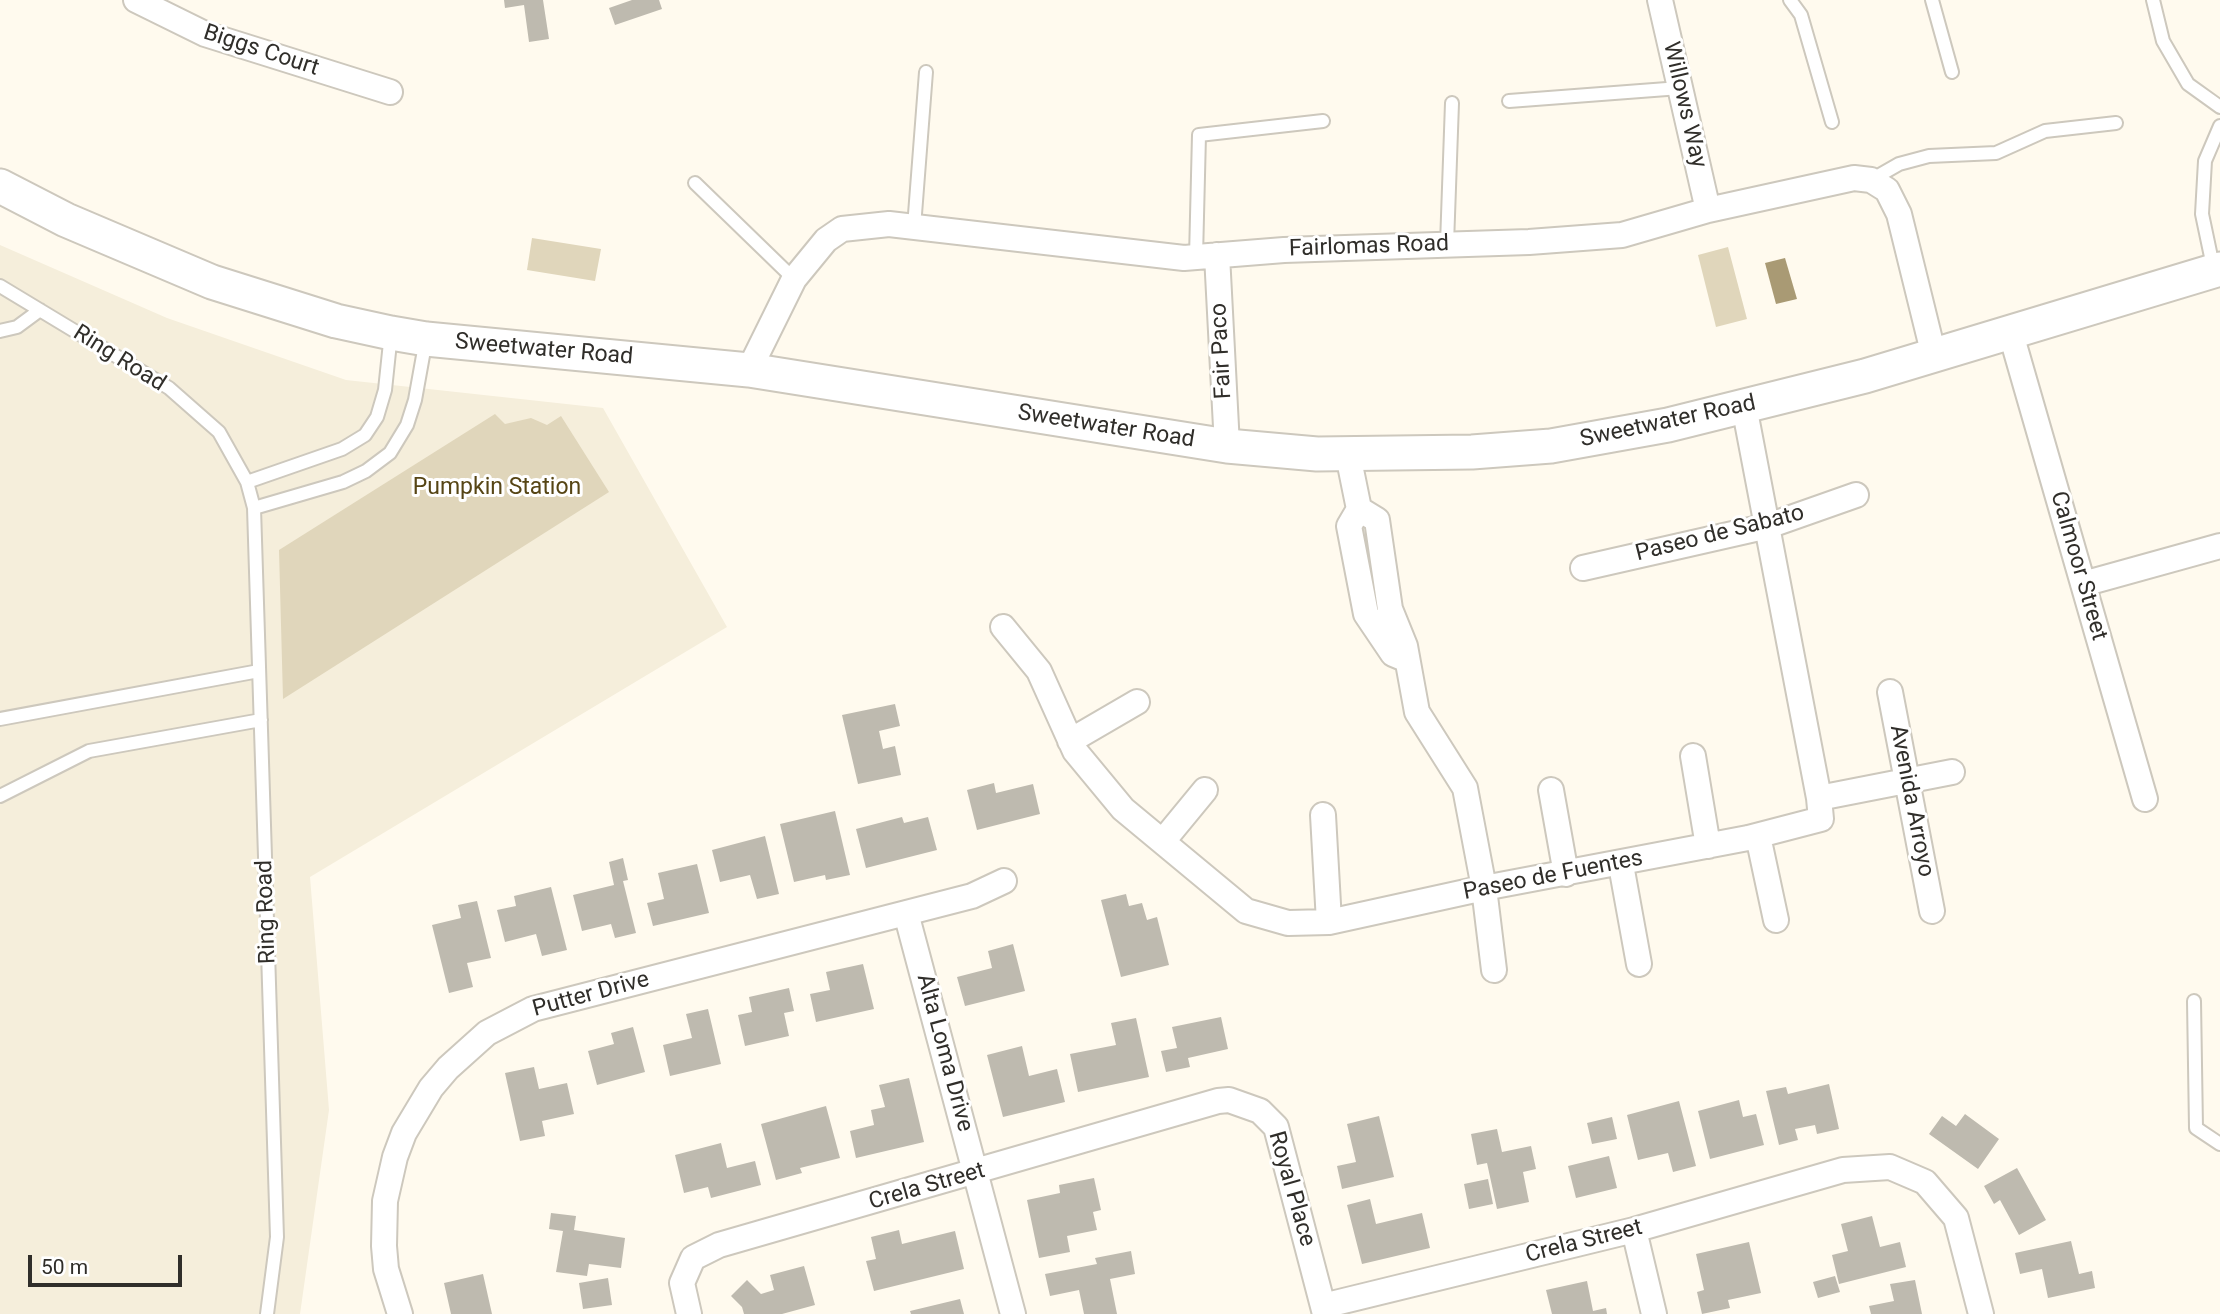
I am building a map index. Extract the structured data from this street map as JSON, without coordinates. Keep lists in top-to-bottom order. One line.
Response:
{"streets":{"main road":["Sweetwater Road"],"street":["Biggs Court","Willows Way","Fairlomas Road","Fair Paco","Paseo de Sabato","Calmoor Street","Avenida Arroyo","Paseo de Fuentes","Putter Drive","Alta Loma Drive","Crela Street","Royal Place"],"lane":["Ring Road"]},"crossings":[["Willows Way","Fairlomas Road"],["Fairlomas Road","Sweetwater Road"],["Fairlomas Road","Fair Paco"],["Sweetwater Road","Fair Paco"],["Sweetwater Road","Calmoor Street"],["Putter Drive","Alta Loma Drive"],["Alta Loma Drive","Crela Street"],["Crela Street","Royal Place"]],"parks":["Pumpkin Station"],"scale_bar":"50 m"}
